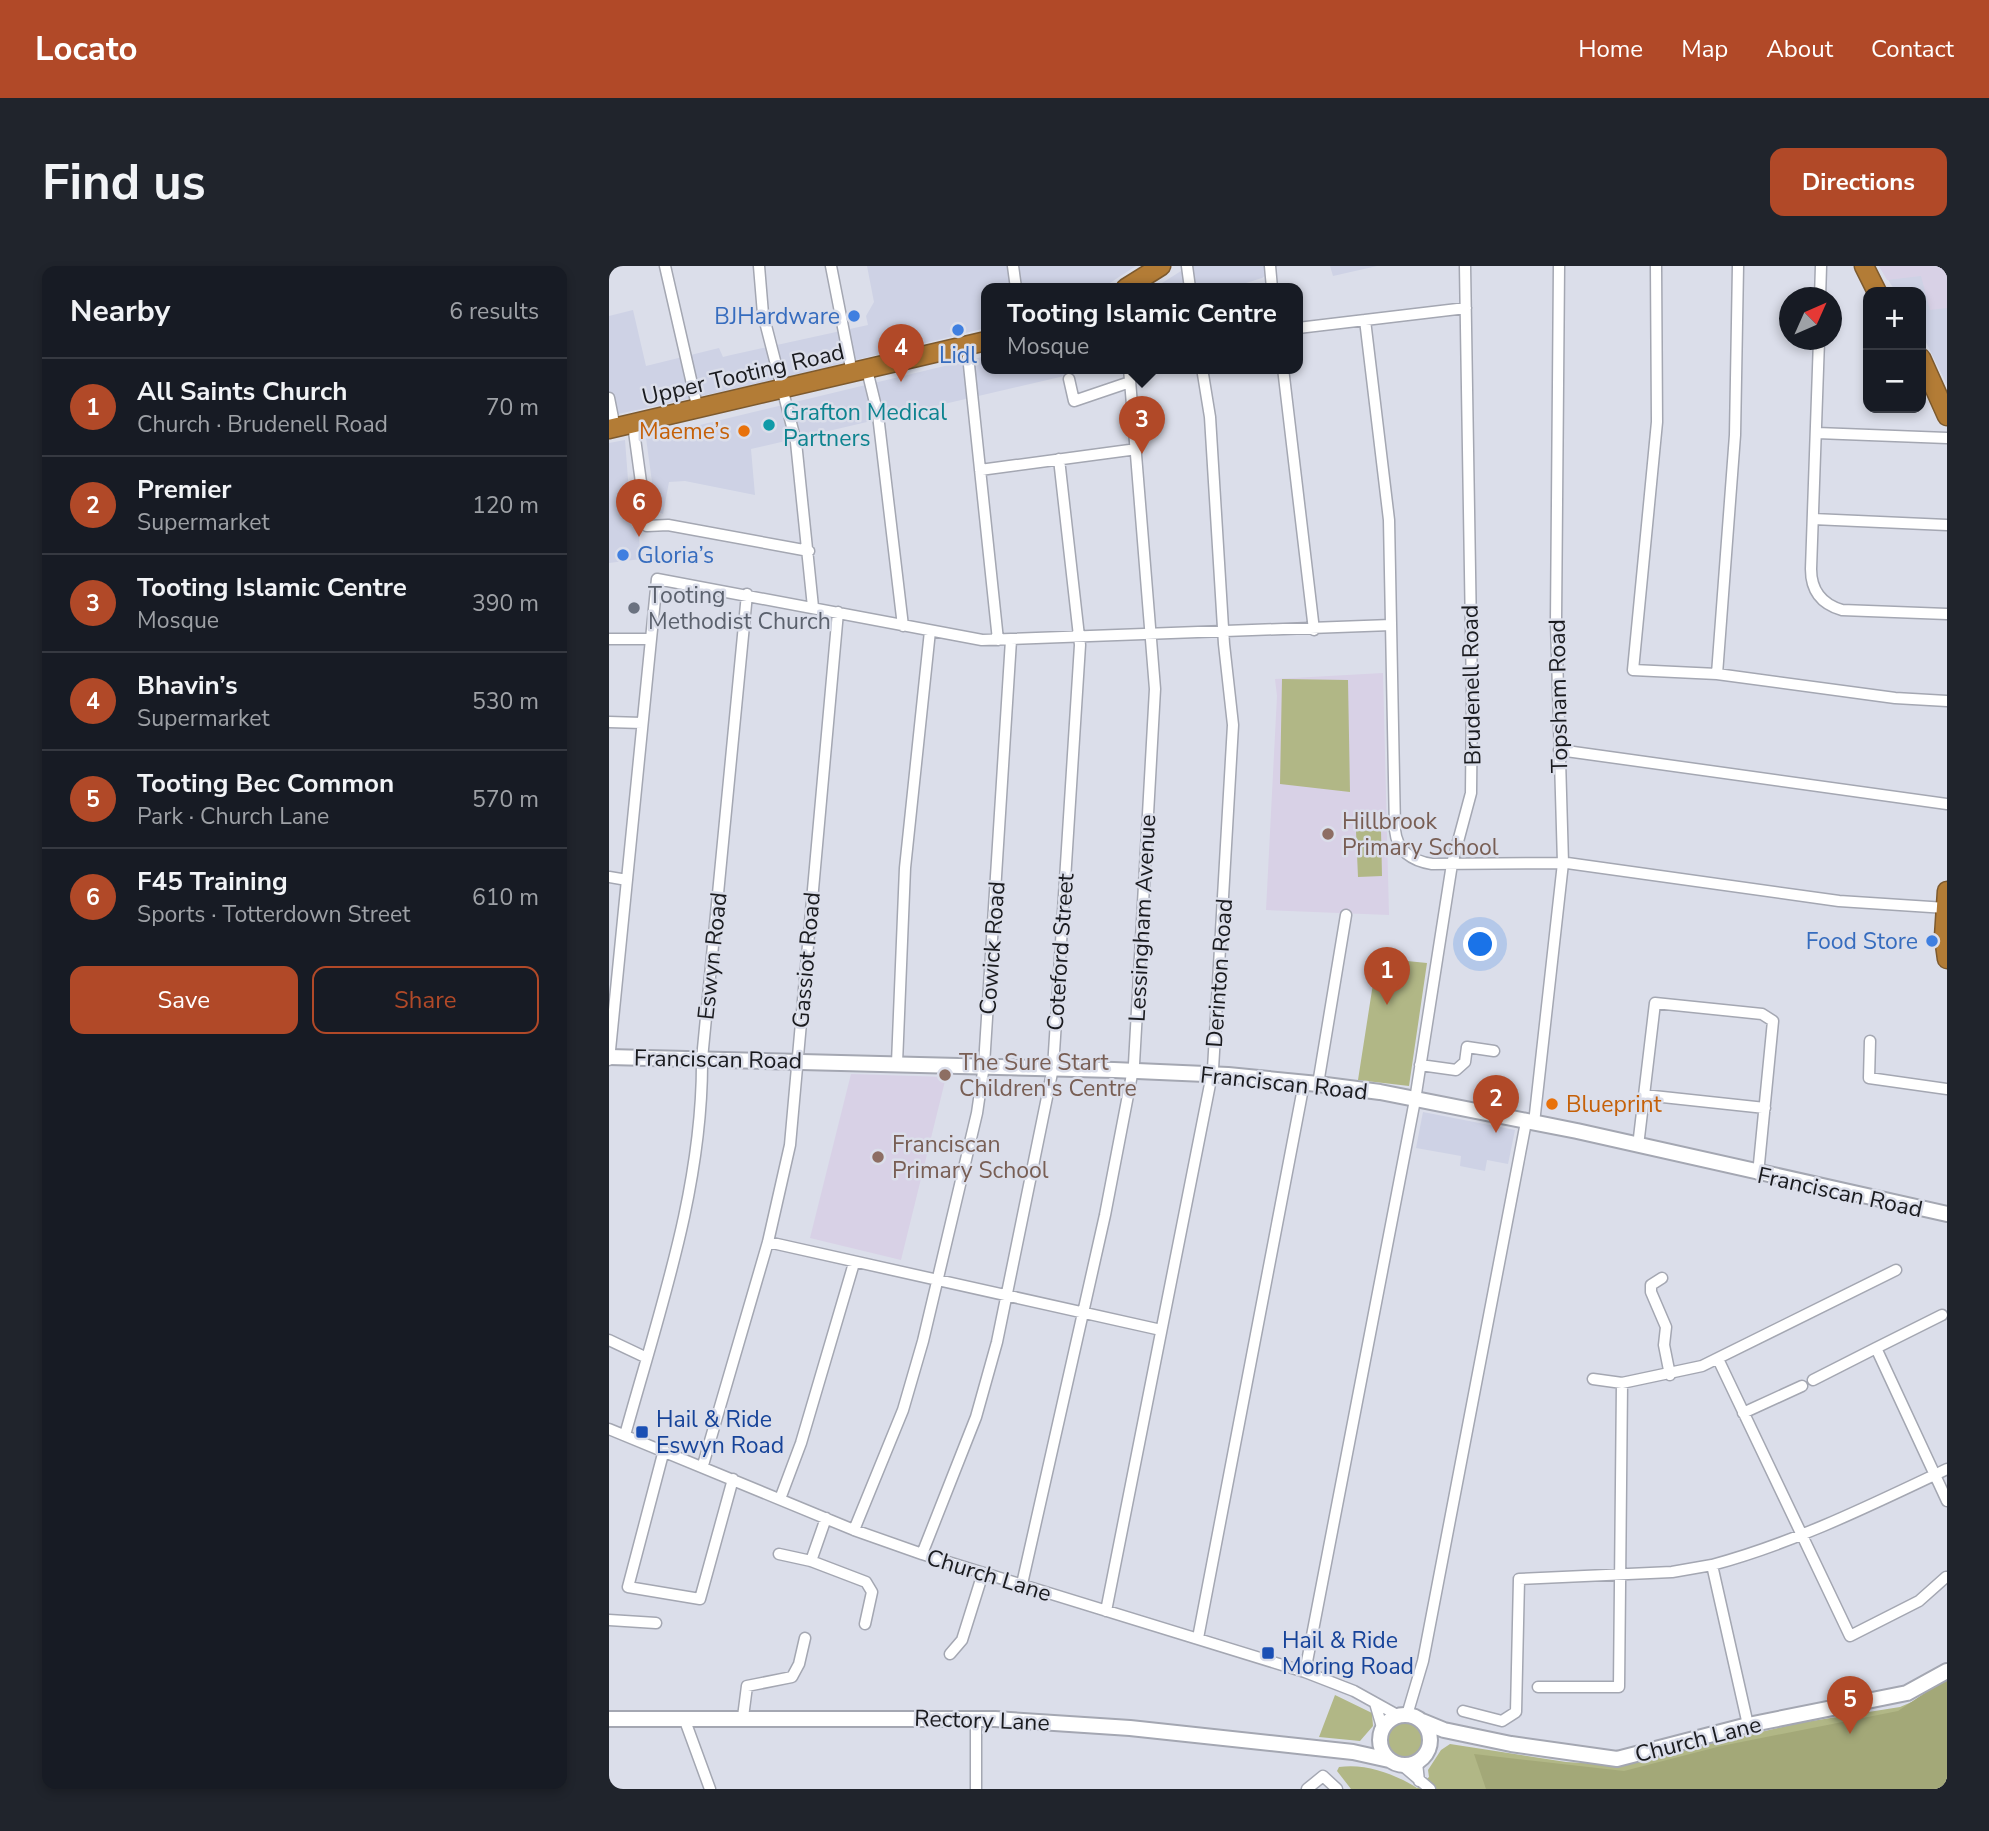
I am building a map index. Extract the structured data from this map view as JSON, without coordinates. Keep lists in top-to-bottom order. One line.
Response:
{"streets":{"highway":["Upper Tooting Road"],"main road":["Franciscan Road","Church Lane","Rectory Lane"],"street":["Brudenell Road","Topsham Road","Lessingham Avenue","Cowick Road","Coteford Street","Eswyn Road","Gassiot Road","Derinton Road"]},"crossings":[["Brudenell Road","Franciscan Road"],["Brudenell Road","Church Lane"],["Topsham Road","Franciscan Road"],["Topsham Road","Church Lane"],["Topsham Road","Rectory Lane"],["Lessingham Avenue","Franciscan Road"],["Lessingham Avenue","Church Lane"],["Cowick Road","Franciscan Road"],["Cowick Road","Church Lane"],["Coteford Street","Franciscan Road"],["Coteford Street","Church Lane"],["Eswyn Road","Franciscan Road"],["Eswyn Road","Church Lane"],["Gassiot Road","Franciscan Road"],["Gassiot Road","Church Lane"],["Derinton Road","Franciscan Road"],["Derinton Road","Church Lane"],["Church Lane","Rectory Lane"]],"places":{"other":["BJHardware","Lidl","Grafton Medical Partners","Maeme’s","Gloria’s","Tooting Methodist Church","Hillbrook Primary School","Food Store","The Sure Start Children's Centre","Blueprint","Franciscan Primary School"],"transit":["Hail & Ride Eswyn Road","Hail & Ride Moring Road"]},"north":"top right","page":{"header":"Locato","nav":["Home","Map","About","Contact"],"buttons":["Directions",["Save","Share"]],"title":"Find us","heading":["Nearby","6 results"],"popup":["Tooting Islamic Centre","Mosque"],"map_buttons":["+","−"],"pins":["4","3","6","1","2","5"],"list":[{"mark":"1","name":"All Saints Church","note":"Church · Brudenell Road","value":"70 m"},{"mark":"2","name":"Premier","note":"Supermarket","value":"120 m"},{"mark":"3","name":"Tooting Islamic Centre","note":"Mosque","value":"390 m"},{"mark":"4","name":"Bhavin’s","note":"Supermarket","value":"530 m"},{"mark":"5","name":"Tooting Bec Common","note":"Park · Church Lane","value":"570 m"},{"mark":"6","name":"F45 Training","note":"Sports · Totterdown Street","value":"610 m"}]}}
